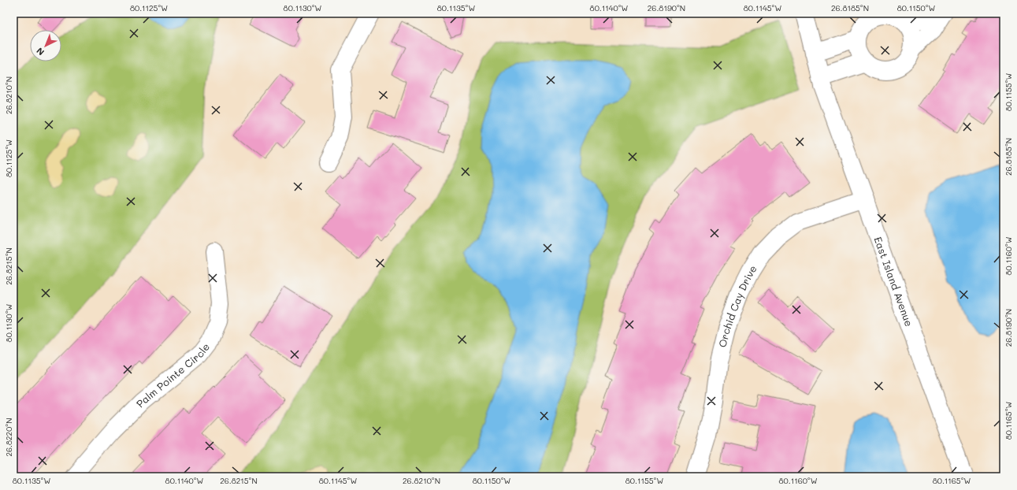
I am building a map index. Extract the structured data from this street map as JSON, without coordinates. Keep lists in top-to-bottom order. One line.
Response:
{"streets":{"street":["East Island Avenue","Orchid Cay Drive","Palm Pointe Circle"]},"crossings":[["East Island Avenue","Orchid Cay Drive"]],"north":"bottom left","coordinates":["80.1125°W","80.1130°W","80.1135°W","80.1140°W","26.8190°N","80.1145°W","26.8185°N","80.1150°W","80.1155°W","26.8210°N","80.1160°W","26.8215°N","80.1165°W","26.8220°N"]}
